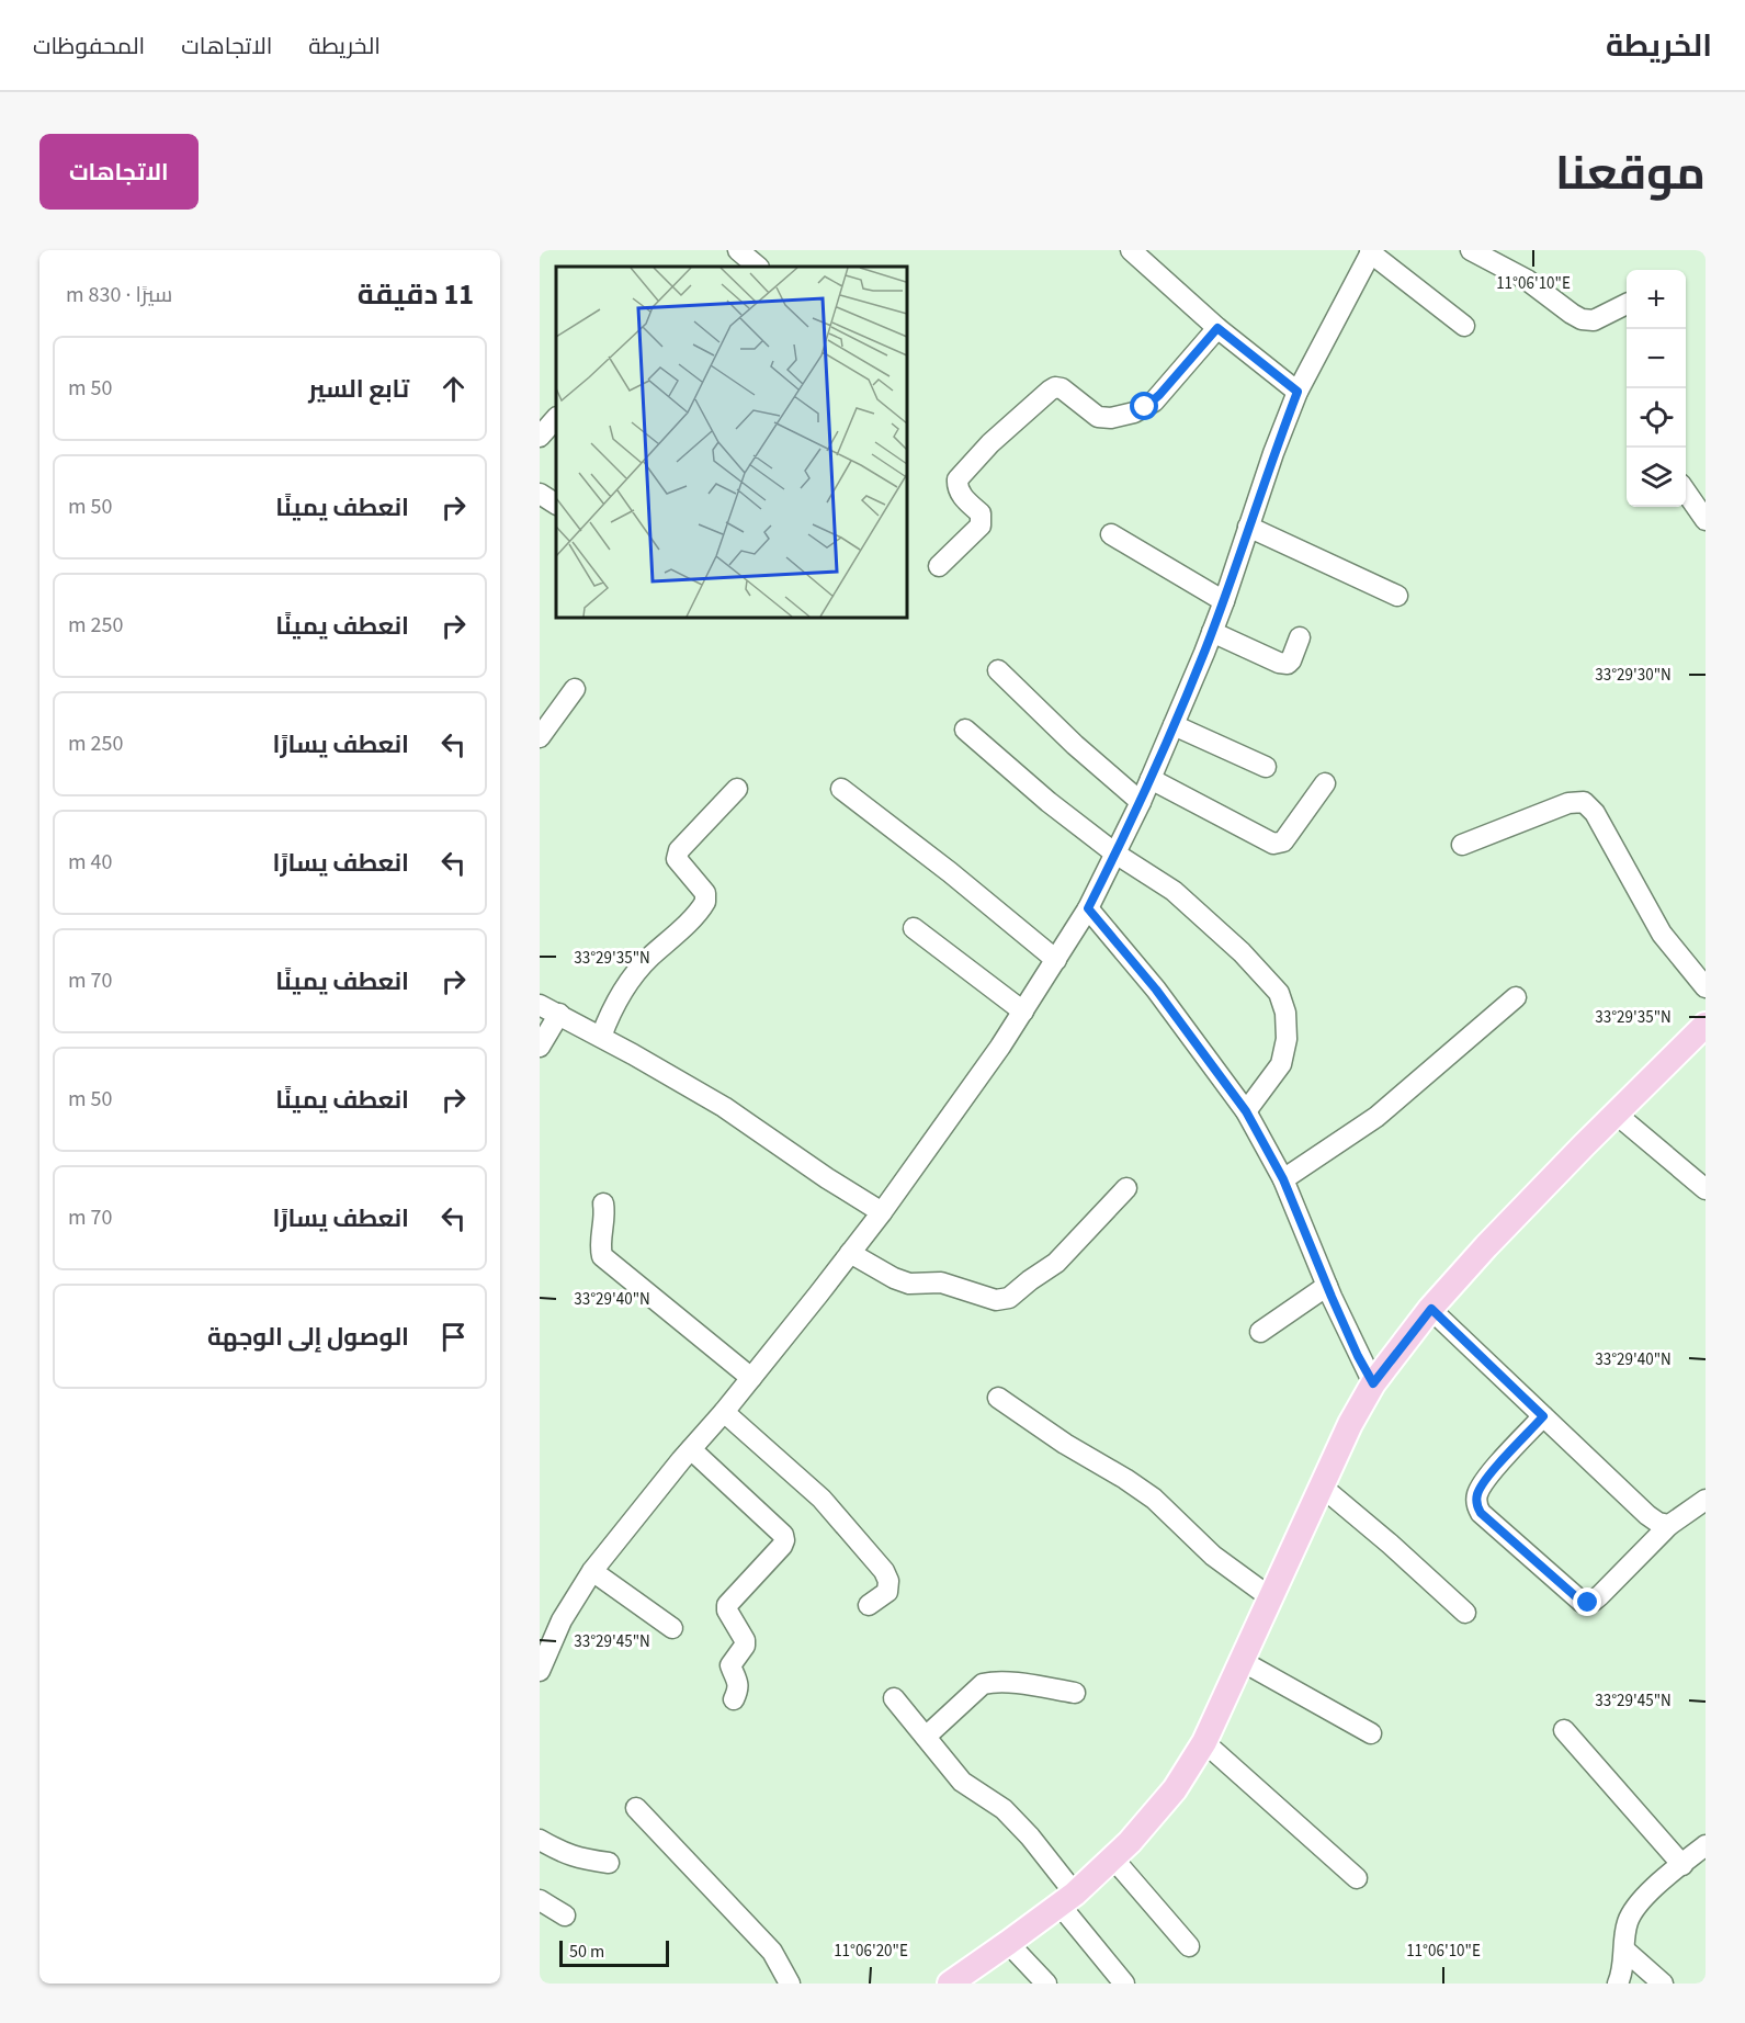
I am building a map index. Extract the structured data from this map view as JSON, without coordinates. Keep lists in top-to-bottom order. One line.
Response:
{"scale_bar":"50 m","page":{"header":"الخريطة","nav":["الخريطة","الاتجاهات","المحفوظات"],"title":"موقعنا","buttons":"الاتجاهات","heading":["11 دقيقة","سيرًا · 830 m"],"map_buttons":["+","−"],"list":[["تابع السير","50 m"],["انعطف يمينًا","50 m"],["انعطف يمينًا","250 m"],["انعطف يسارًا","250 m"],["انعطف يسارًا","40 m"],["انعطف يمينًا","70 m"],["انعطف يمينًا","50 m"],["انعطف يسارًا","70 m"],"الوصول إلى الوجهة"],"scale":"50 m"},"coordinates":["11°06'10\"E","33°29'30\"N","33°29'35\"N","33°29'40\"N","33°29'45\"N","11°06'20\"E"]}
